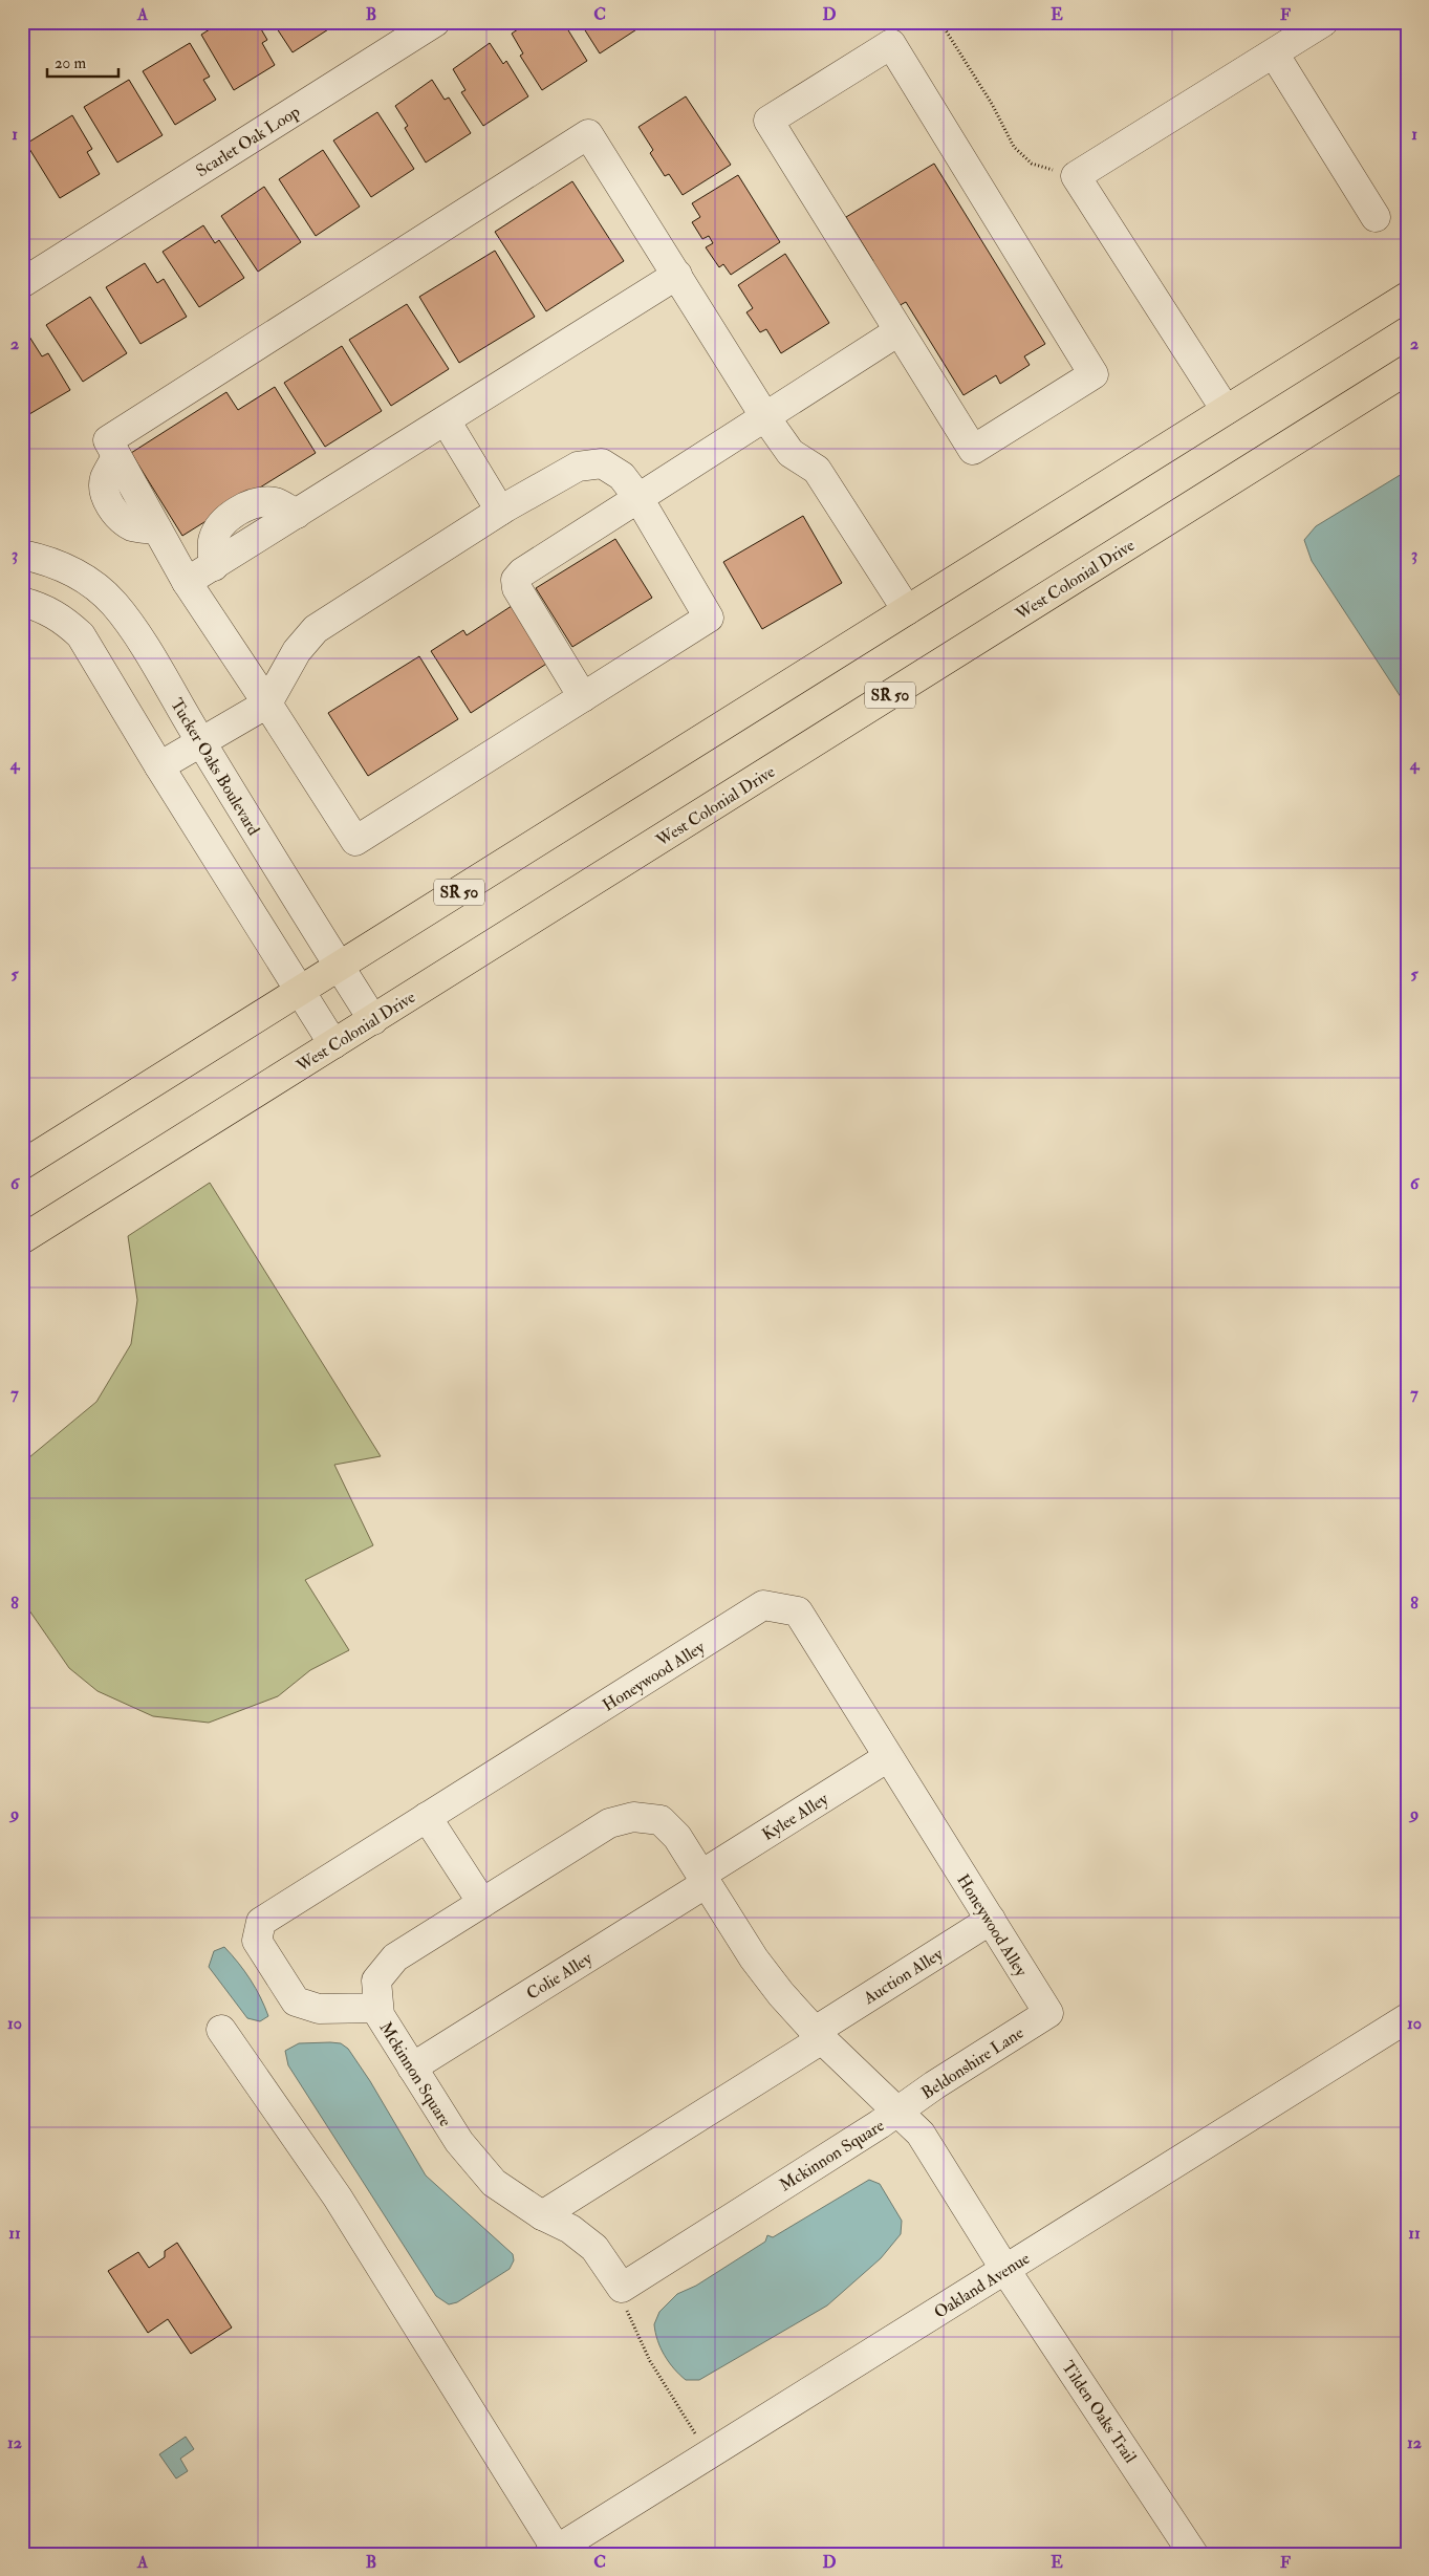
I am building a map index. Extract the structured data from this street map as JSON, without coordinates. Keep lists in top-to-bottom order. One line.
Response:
{"streets":{"highway":["West Colonial Drive","SR 50"],"street":["Scarlet Oak Loop","Tucker Oaks Boulevard","Honeywood Alley","Kylee Alley","Colie Alley","Auction Alley","Beldonshire Lane","Mckinnon Square","Oakland Avenue","Tilden Oaks Trail"]},"crossings":[["West Colonial Drive","Tucker Oaks Boulevard"],["SR 50","Tucker Oaks Boulevard"],["Honeywood Alley","Kylee Alley"],["Honeywood Alley","Auction Alley"],["Honeywood Alley","Beldonshire Lane"],["Honeywood Alley","Mckinnon Square"],["Kylee Alley","Colie Alley"],["Kylee Alley","Mckinnon Square"],["Colie Alley","Mckinnon Square"],["Auction Alley","Mckinnon Square"],["Beldonshire Lane","Mckinnon Square"],["Mckinnon Square","Oakland Avenue"],["Mckinnon Square","Tilden Oaks Trail"],["Oakland Avenue","Tilden Oaks Trail"]],"scale_bar":"20 m","grid":{"columns":["A","B","C","D","E","F"],"rows":["1","2","3","4","5","6","7","8","9","10","11","12"]}}
